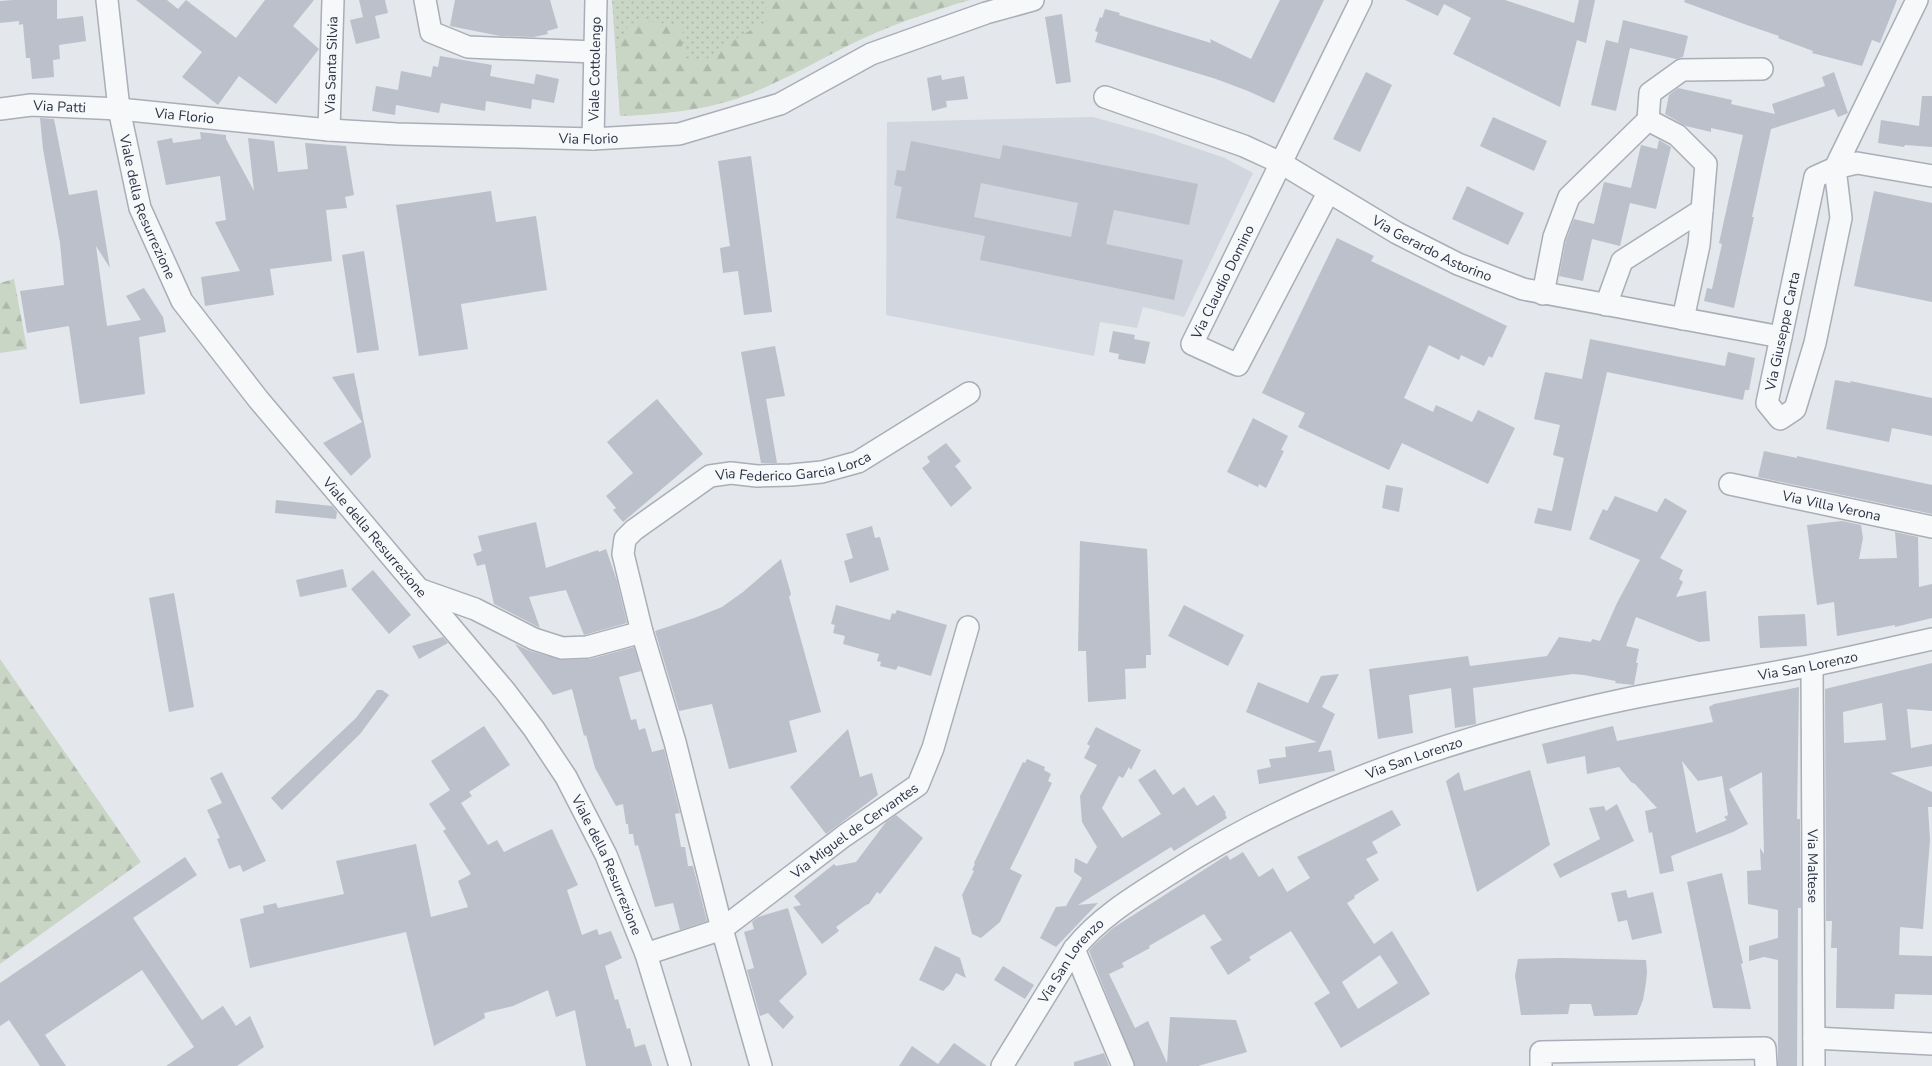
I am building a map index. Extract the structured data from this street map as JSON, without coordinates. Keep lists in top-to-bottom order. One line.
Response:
{"streets":{"street":["Via Santa Silvia","Viale Cottolengo","Via Patti","Via Florio","Viale della Resurrezione","Via Gerardo Astorino","Via Claudio Domino","Via Giuseppe Carta","Via Federico Garcia Lorca","Via Villa Verona","Via San Lorenzo","Via Miguel de Cervantes","Via Maltese"]},"crossings":[["Via Santa Silvia","Via Florio"],["Viale Cottolengo","Via Florio"],["Via Patti","Via Florio"],["Via Patti","Viale della Resurrezione"],["Via Florio","Viale della Resurrezione"],["Viale della Resurrezione","Via Miguel de Cervantes"],["Via Gerardo Astorino","Via Claudio Domino"],["Via Gerardo Astorino","Via Giuseppe Carta"],["Via Federico Garcia Lorca","Via Miguel de Cervantes"],["Via San Lorenzo","Via Maltese"]]}
